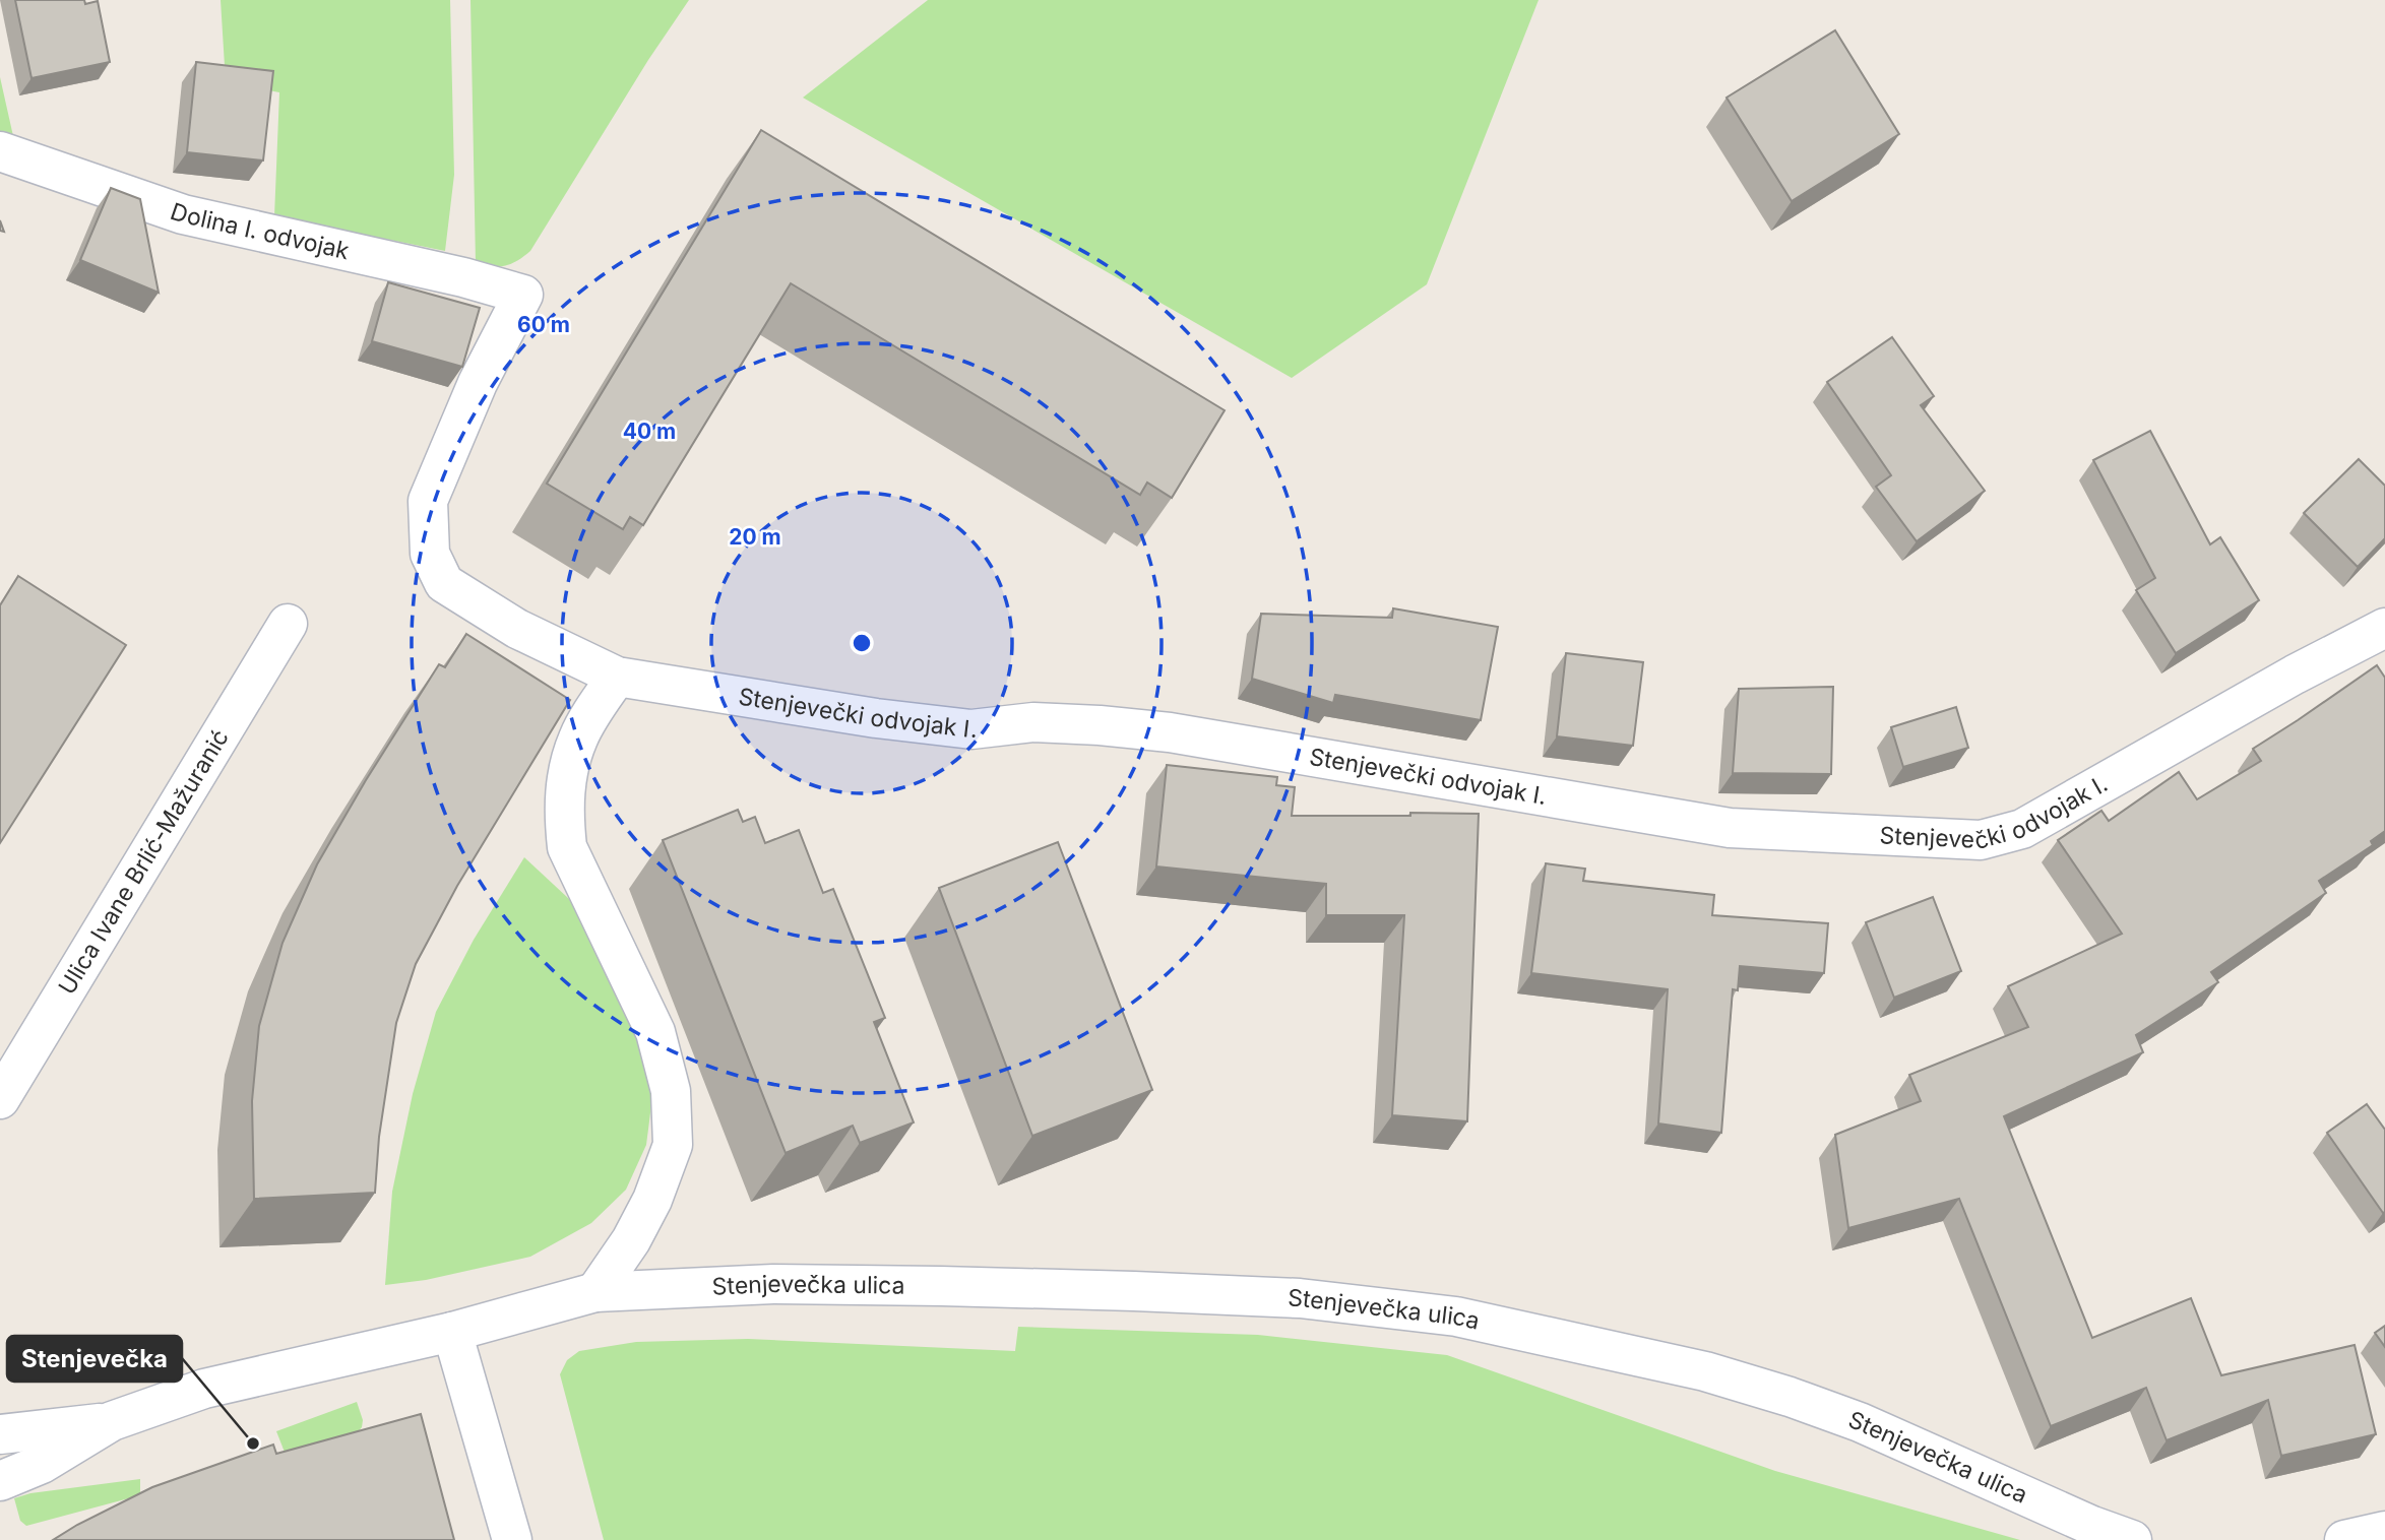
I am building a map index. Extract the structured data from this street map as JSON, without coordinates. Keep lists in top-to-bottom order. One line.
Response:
{"streets":{"street":["Dolina I. odvojak","Stenjevečki odvojak I.","Ulica Ivane Brlić-Mažuranić","Stenjevečka ulica"]},"crossings":[["Dolina I. odvojak","Stenjevečki odvojak I."]],"places":["Stenjevečka"],"rings":["60 m","40 m","20 m"]}
